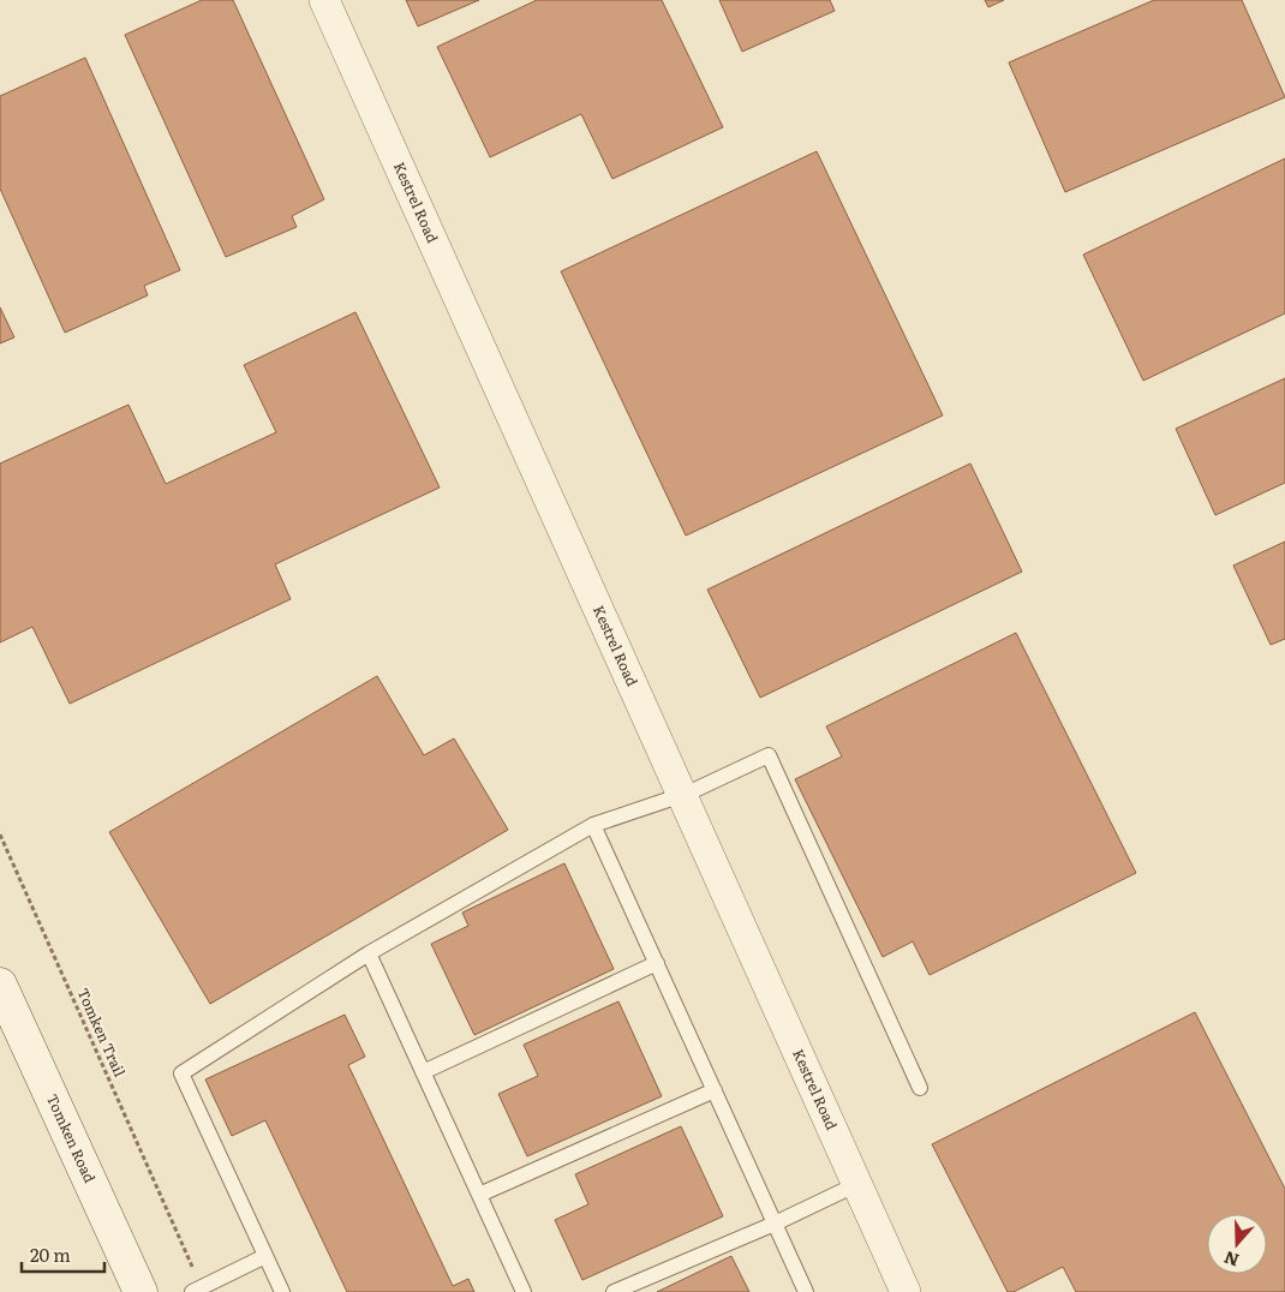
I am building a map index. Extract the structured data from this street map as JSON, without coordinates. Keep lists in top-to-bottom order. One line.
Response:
{"streets":{"main road":["Tomken Road"],"street":["Kestrel Road"],"path":["Tomken Trail"]},"scale_bar":"20 m","north":"bottom"}
